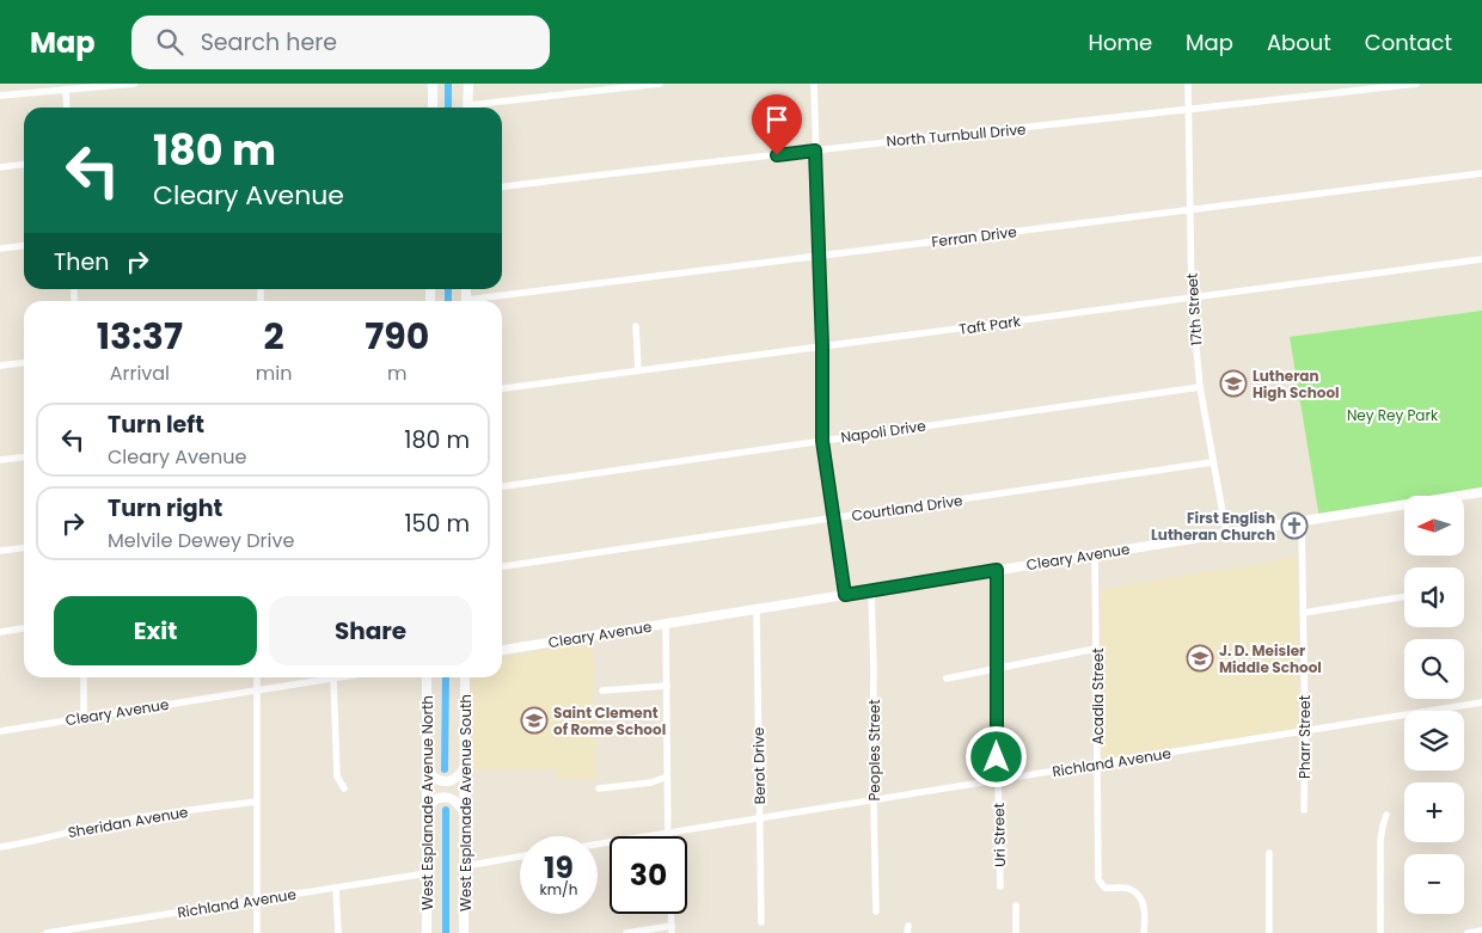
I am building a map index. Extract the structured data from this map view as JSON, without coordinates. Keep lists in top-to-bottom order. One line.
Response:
{"streets":{"street":["North Turnbull Drive","Ferran Drive","17th Street","Taft Park","Napoli Drive","Courtland Drive","Cleary Avenue","Acadia Street","Pharr Street","Peoples Street","Richland Avenue","Berot Drive","West Esplanade Avenue North","West Esplanade Avenue South","Sheridan Avenue","Uri Street"]},"crossings":[["North Turnbull Drive","17th Street"],["Ferran Drive","17th Street"],["17th Street","Taft Park"],["17th Street","Napoli Drive"],["17th Street","Courtland Drive"],["17th Street","Cleary Avenue"],["Cleary Avenue","Acadia Street"],["Cleary Avenue","Pharr Street"],["Cleary Avenue","Peoples Street"],["Cleary Avenue","Berot Drive"],["Cleary Avenue","Uri Street"],["Acadia Street","Richland Avenue"],["Pharr Street","Richland Avenue"],["Peoples Street","Richland Avenue"],["Richland Avenue","Berot Drive"],["Richland Avenue","West Esplanade Avenue North"],["Richland Avenue","Uri Street"]],"parks":["Ney Rey Park"],"places":{"school or university":["Lutheran High School","J. D. Meisler Middle School","Saint Clement of Rome School"],"church":["First English Lutheran Church"]},"north":"left","page":{"header":"Map","search":"Search here","nav":["Home","Map","About","Contact"],"turn":["180 m","Cleary Avenue"],"then":"Then","eta":["13:37","Arrival","2","min","790","m"],"list":[{"name":"Turn left","note":"Cleary Avenue","value":"180 m"},{"name":"Turn right","note":"Melvile Dewey Drive","value":"150 m"}],"map_buttons":["+","−"],"buttons":["Exit","Share"],"speed":"19 km/h","limit":"30"}}
